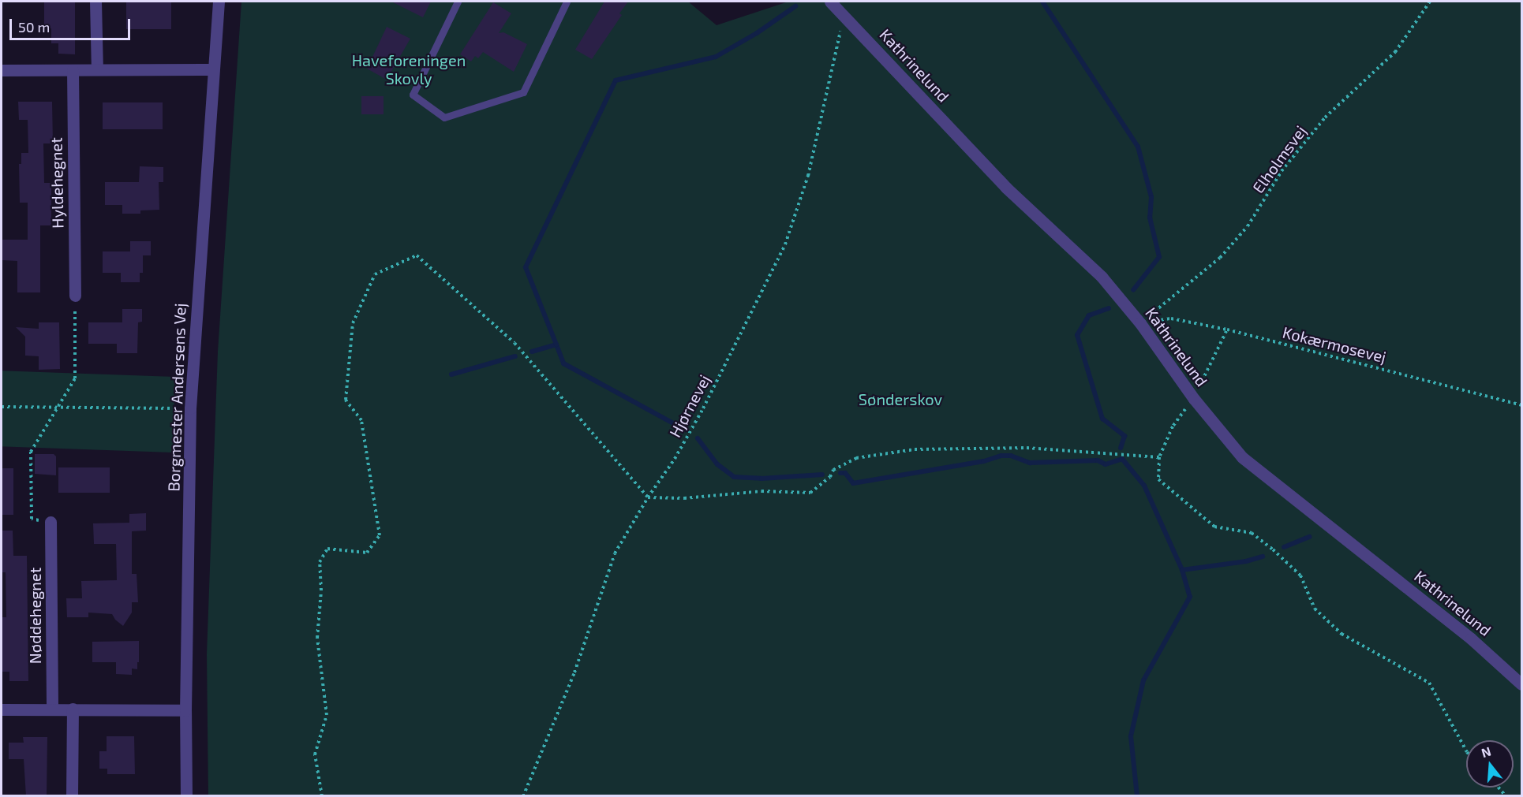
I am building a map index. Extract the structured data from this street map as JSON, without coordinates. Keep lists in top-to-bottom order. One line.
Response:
{"streets":{"street":["Kathrinelund","Hyldehegnet","Borgmester Andersens Vej","Nøddehegnet"],"path":["Elholmsvej","Kokærmosevej","Hjørnevej"]},"crossings":[["Kathrinelund","Elholmsvej"],["Kathrinelund","Kokærmosevej"],["Kathrinelund","Hjørnevej"],["Elholmsvej","Kokærmosevej"]],"parks":["Haveforeningen Skovly","Sønderskov"],"scale_bar":"50 m","north":"top"}
